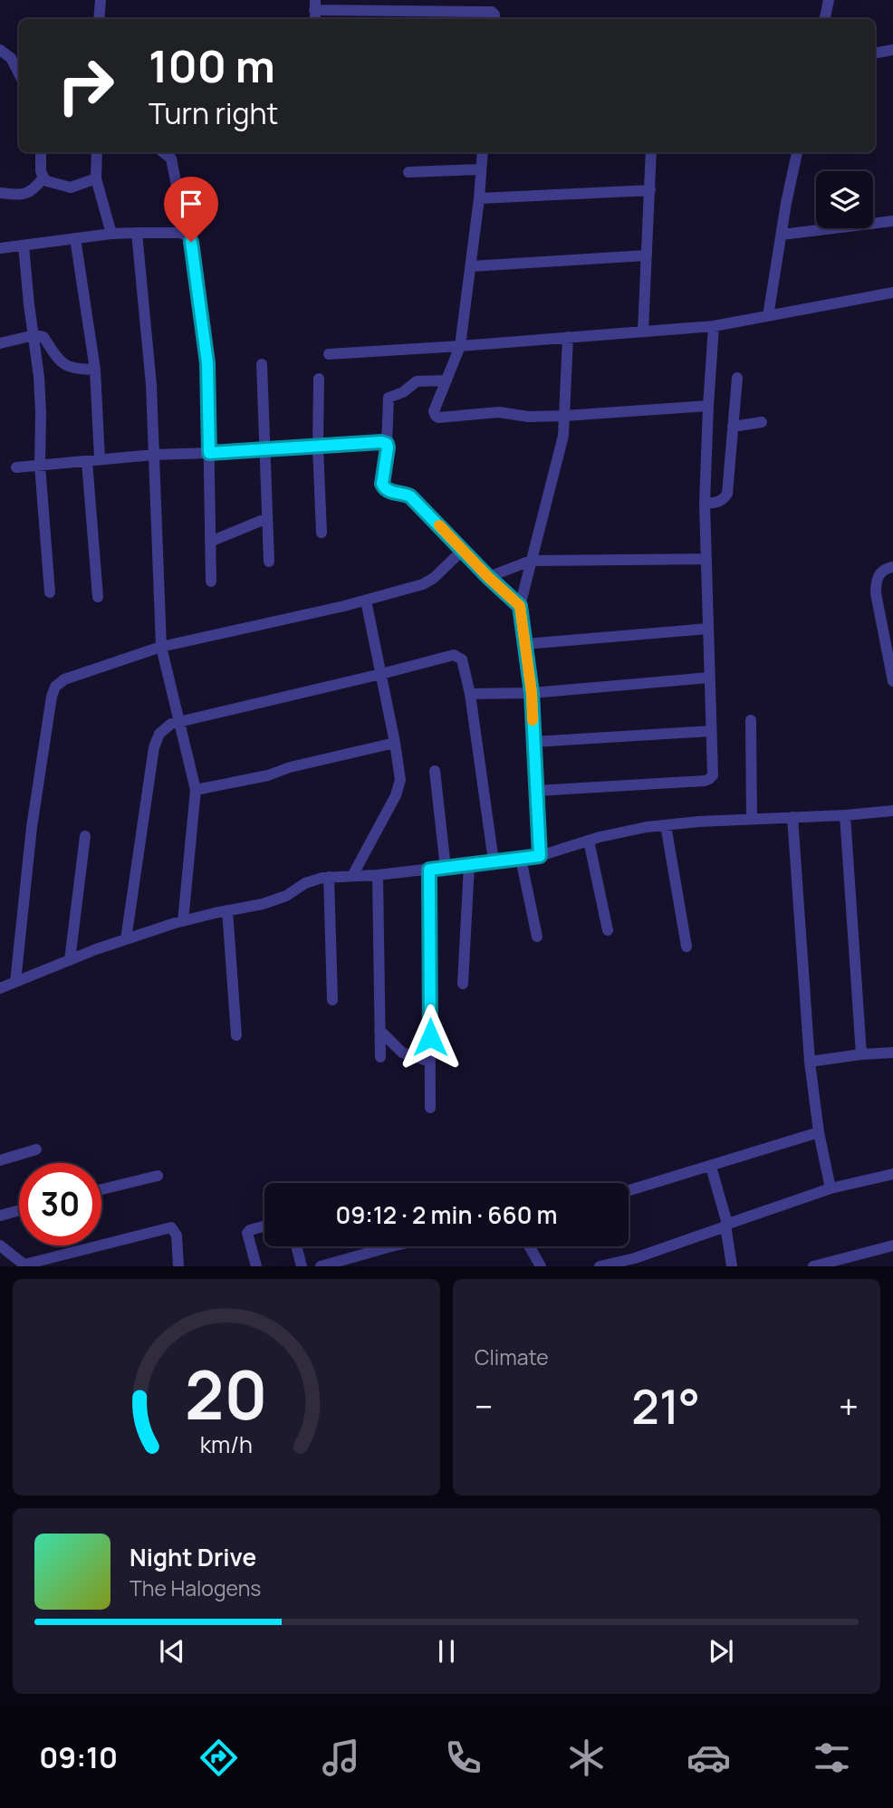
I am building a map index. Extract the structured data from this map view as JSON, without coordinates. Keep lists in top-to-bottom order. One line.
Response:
{"page":{"turn":["100 m","Turn right"],"limit":"30","trip":"09:12 · 2 min · 660 m","tile":"Climate","heat":["−","21°","+"],"song":["Night Drive","The Halogens"],"tabs":"09:10","gauge":["20","km/h"]}}
